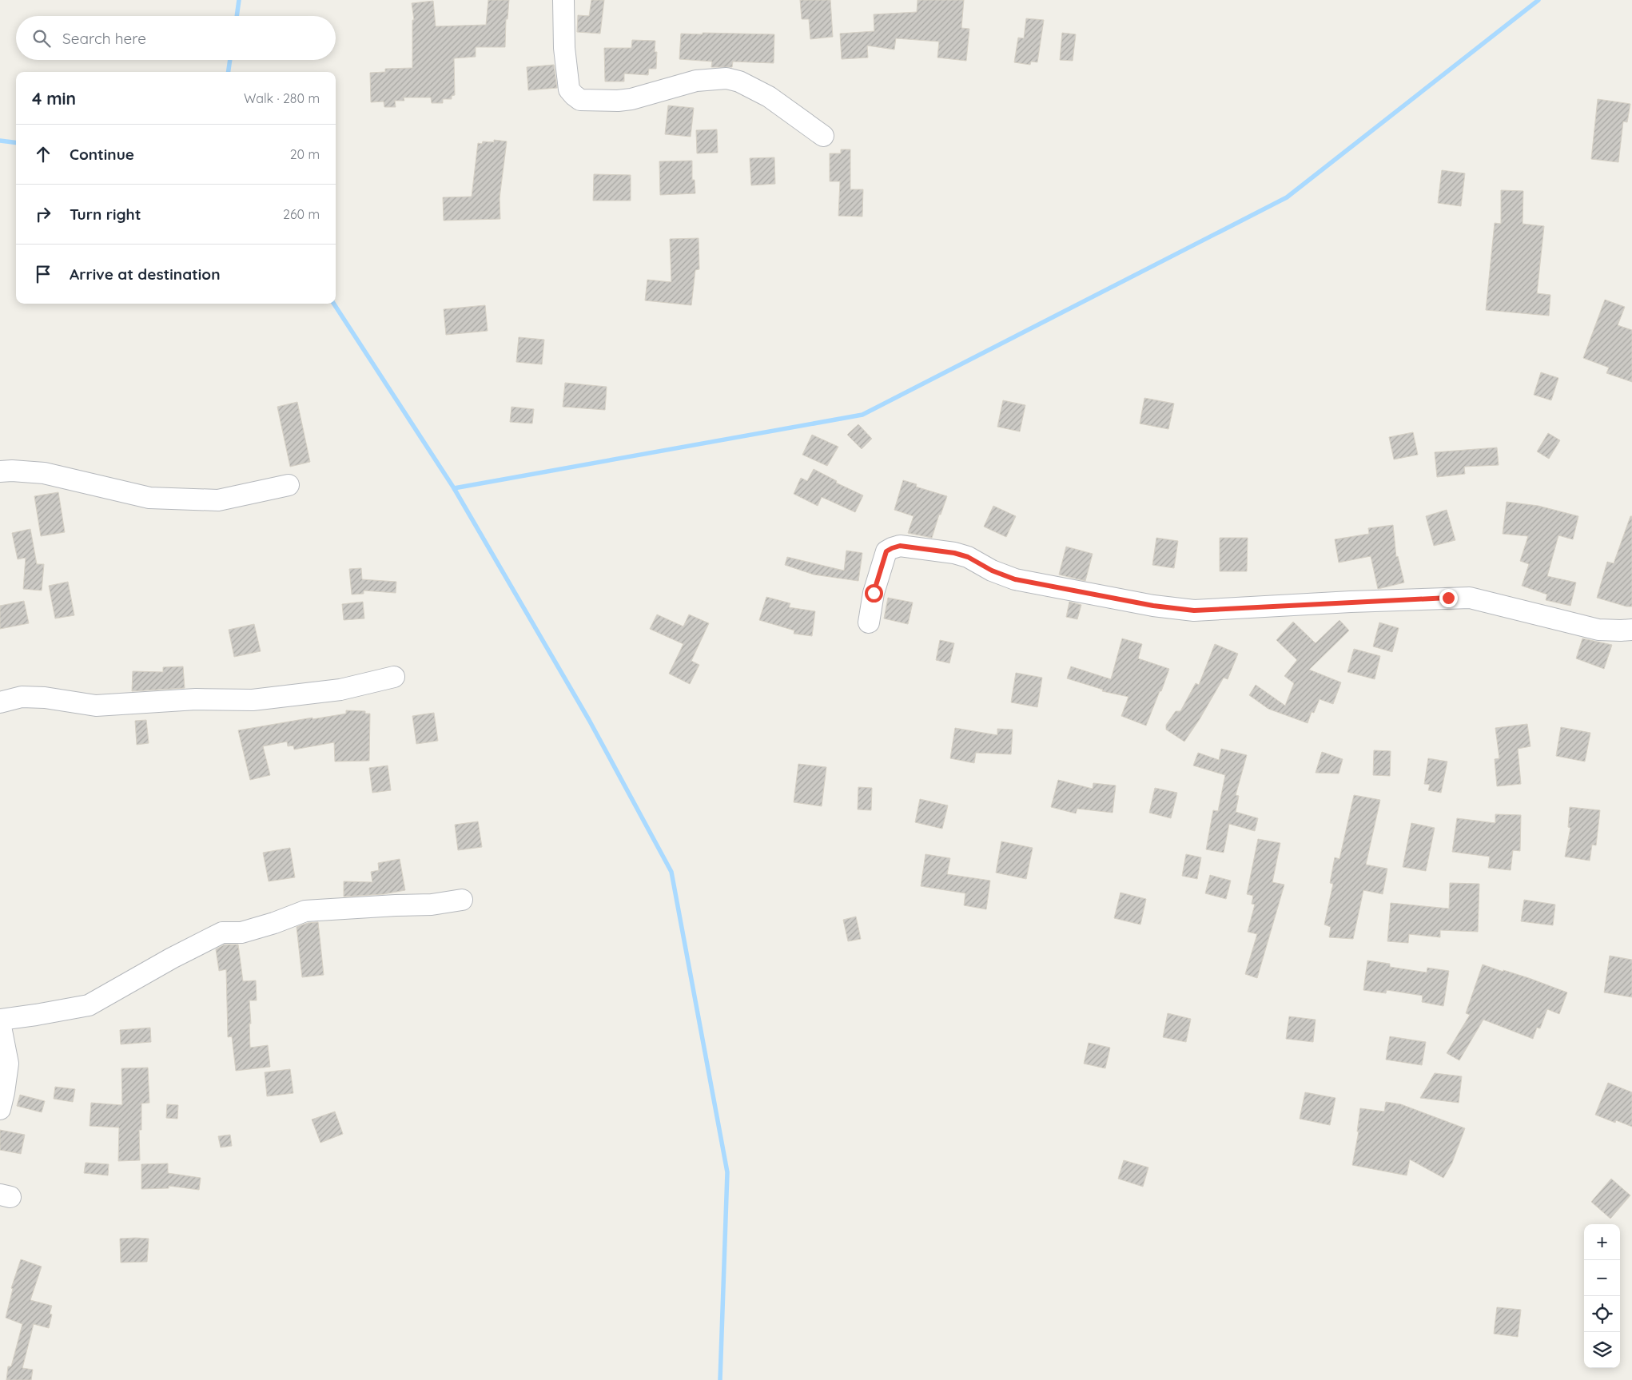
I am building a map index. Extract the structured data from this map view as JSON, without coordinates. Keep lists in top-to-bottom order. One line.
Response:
{"page":{"search":"Search here","heading":["4 min","Walk · 280 m"],"list":[["Continue","20 m"],["Turn right","260 m"],"Arrive at destination"],"map_buttons":["+","−"]}}
